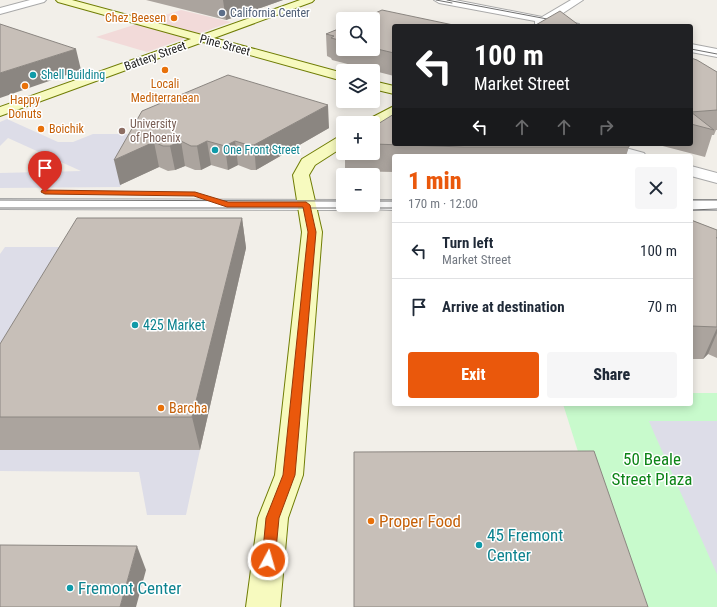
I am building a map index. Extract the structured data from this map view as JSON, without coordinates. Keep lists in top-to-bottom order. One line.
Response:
{"streets":{"main road":["Pine Street","Battery Street"]},"crossings":[["Pine Street","Battery Street"]],"parks":["50 Beale Street Plaza"],"places":["California Center","Chez Beesen","Locali Mediterranean","Shell Building","Happy Donuts","Boichik","University of Phoenix","One Front Street","425 Market","Barcha","Proper Food","45 Fremont Center","Fremont Center"],"page":{"map_buttons":["+","−"],"turn":["100 m","Market Street"],"heading":["1 min","170 m · 12:00"],"list":[{"name":"Turn left","note":"Market Street","value":"100 m"},{"name":"Arrive at destination","value":"70 m"}],"buttons":["Exit","Share"]}}
